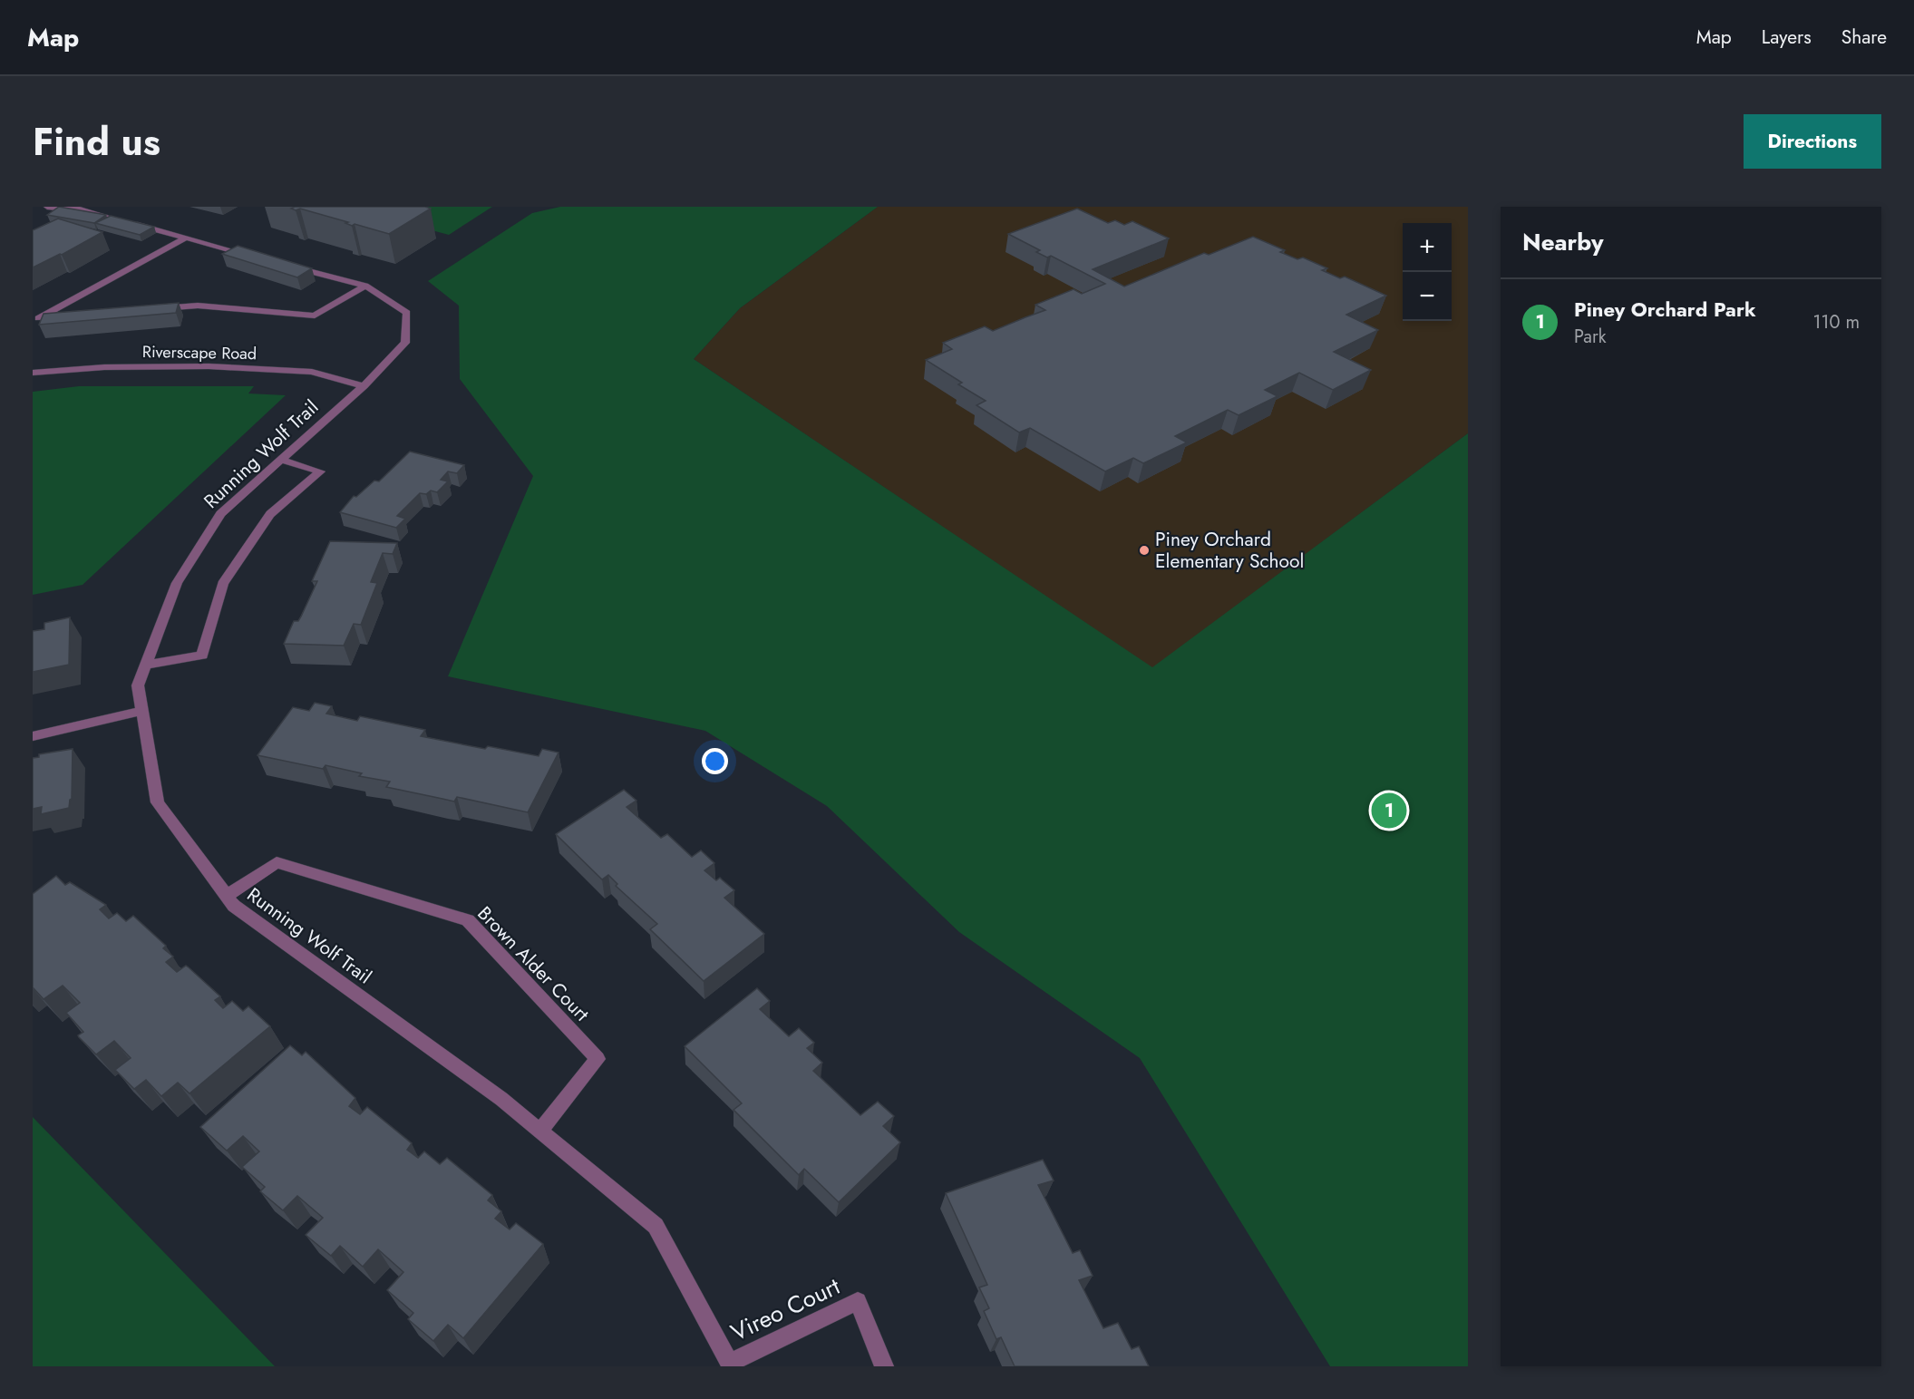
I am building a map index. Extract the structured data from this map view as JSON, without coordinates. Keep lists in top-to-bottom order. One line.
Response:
{"streets":{"street":["Riverscape Road","Running Wolf Trail","Brown Alder Court","Vireo Court"]},"crossings":[["Riverscape Road","Running Wolf Trail"],["Running Wolf Trail","Brown Alder Court"],["Running Wolf Trail","Vireo Court"]],"places":["Piney Orchard Elementary School"],"page":{"header":"Map","nav":["Map","Layers","Share"],"title":"Find us","buttons":"Directions","heading":"Nearby","map_buttons":["+","−"],"list":[{"mark":"1","name":"Piney Orchard Park","note":"Park","value":"110 m"}],"pins":"1"}}
